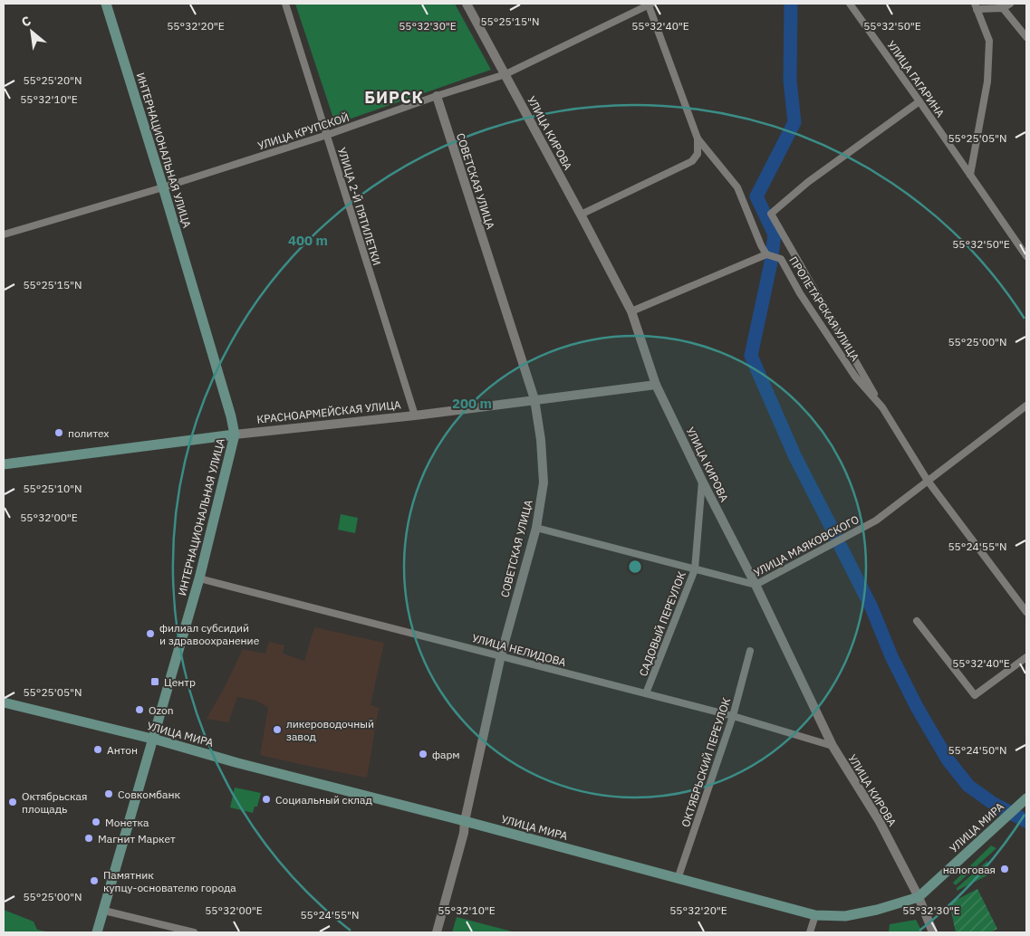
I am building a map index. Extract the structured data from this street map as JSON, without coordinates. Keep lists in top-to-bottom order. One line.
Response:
{"streets":{"main road":["ИНТЕРНАЦИОНАЛЬНАЯ УЛИЦА","КРАСНОАРМЕЙСКАЯ УЛИЦА","УЛИЦА МИРА"],"street":["УЛИЦА ГАГАРИНА","УЛИЦА КРУПСКОЙ","УЛИЦА КИРОВА","СОВЕТСКАЯ УЛИЦА","УЛИЦА 2-Й ПЯТИЛЕТКИ","ПРОЛЕТАРСКАЯ УЛИЦА","УЛИЦА МАЯКОВСКОГО","САДОВЫЙ ПЕРЕУЛОК","УЛИЦА НЕЛИДОВА","ОКТЯБРЬСКИЙ ПЕРЕУЛОК"]},"crossings":[["УЛИЦА ГАГАРИНА","ПРОЛЕТАРСКАЯ УЛИЦА"],["УЛИЦА КРУПСКОЙ","УЛИЦА КИРОВА"],["УЛИЦА КРУПСКОЙ","ИНТЕРНАЦИОНАЛЬНАЯ УЛИЦА"],["УЛИЦА КРУПСКОЙ","СОВЕТСКАЯ УЛИЦА"],["УЛИЦА КРУПСКОЙ","УЛИЦА 2-Й ПЯТИЛЕТКИ"],["УЛИЦА КИРОВА","КРАСНОАРМЕЙСКАЯ УЛИЦА"],["УЛИЦА КИРОВА","УЛИЦА МАЯКОВСКОГО"],["УЛИЦА КИРОВА","САДОВЫЙ ПЕРЕУЛОК"],["УЛИЦА КИРОВА","УЛИЦА НЕЛИДОВА"],["УЛИЦА КИРОВА","УЛИЦА МИРА"],["ИНТЕРНАЦИОНАЛЬНАЯ УЛИЦА","КРАСНОАРМЕЙСКАЯ УЛИЦА"],["ИНТЕРНАЦИОНАЛЬНАЯ УЛИЦА","УЛИЦА НЕЛИДОВА"],["ИНТЕРНАЦИОНАЛЬНАЯ УЛИЦА","УЛИЦА МИРА"],["СОВЕТСКАЯ УЛИЦА","КРАСНОАРМЕЙСКАЯ УЛИЦА"],["СОВЕТСКАЯ УЛИЦА","УЛИЦА МАЯКОВСКОГО"],["СОВЕТСКАЯ УЛИЦА","УЛИЦА НЕЛИДОВА"],["СОВЕТСКАЯ УЛИЦА","УЛИЦА МИРА"],["УЛИЦА 2-Й ПЯТИЛЕТКИ","КРАСНОАРМЕЙСКАЯ УЛИЦА"],["ПРОЛЕТАРСКАЯ УЛИЦА","УЛИЦА МАЯКОВСКОГО"],["УЛИЦА МАЯКОВСКОГО","САДОВЫЙ ПЕРЕУЛОК"],["САДОВЫЙ ПЕРЕУЛОК","УЛИЦА НЕЛИДОВА"],["УЛИЦА НЕЛИДОВА","ОКТЯБРЬСКИЙ ПЕРЕУЛОК"],["УЛИЦА МИРА","ОКТЯБРЬСКИЙ ПЕРЕУЛОК"]],"districts":["БИРСК"],"places":{"other":["политех","филиал субсидий и здравоохранение","Ozon","ликероводочный завод","Антон","фарм","Совкомбанк","Социальный склад","Октябрьская площадь","Монетка","Магнит Маркет","налоговая","Памятник купцу-основателю города"],"transit":["Центр"]},"north":"top left","coordinates":["55°25'15\"N","55°32'20\"E","55°32'30\"E","55°32'40\"E","55°32'50\"E","55°25'20\"N","55°32'10\"E","55°25'05\"N","55°25'00\"N","55°25'10\"N","55°32'00\"E","55°24'55\"N","55°24'50\"N"],"rings":["400 m","200 m"]}
